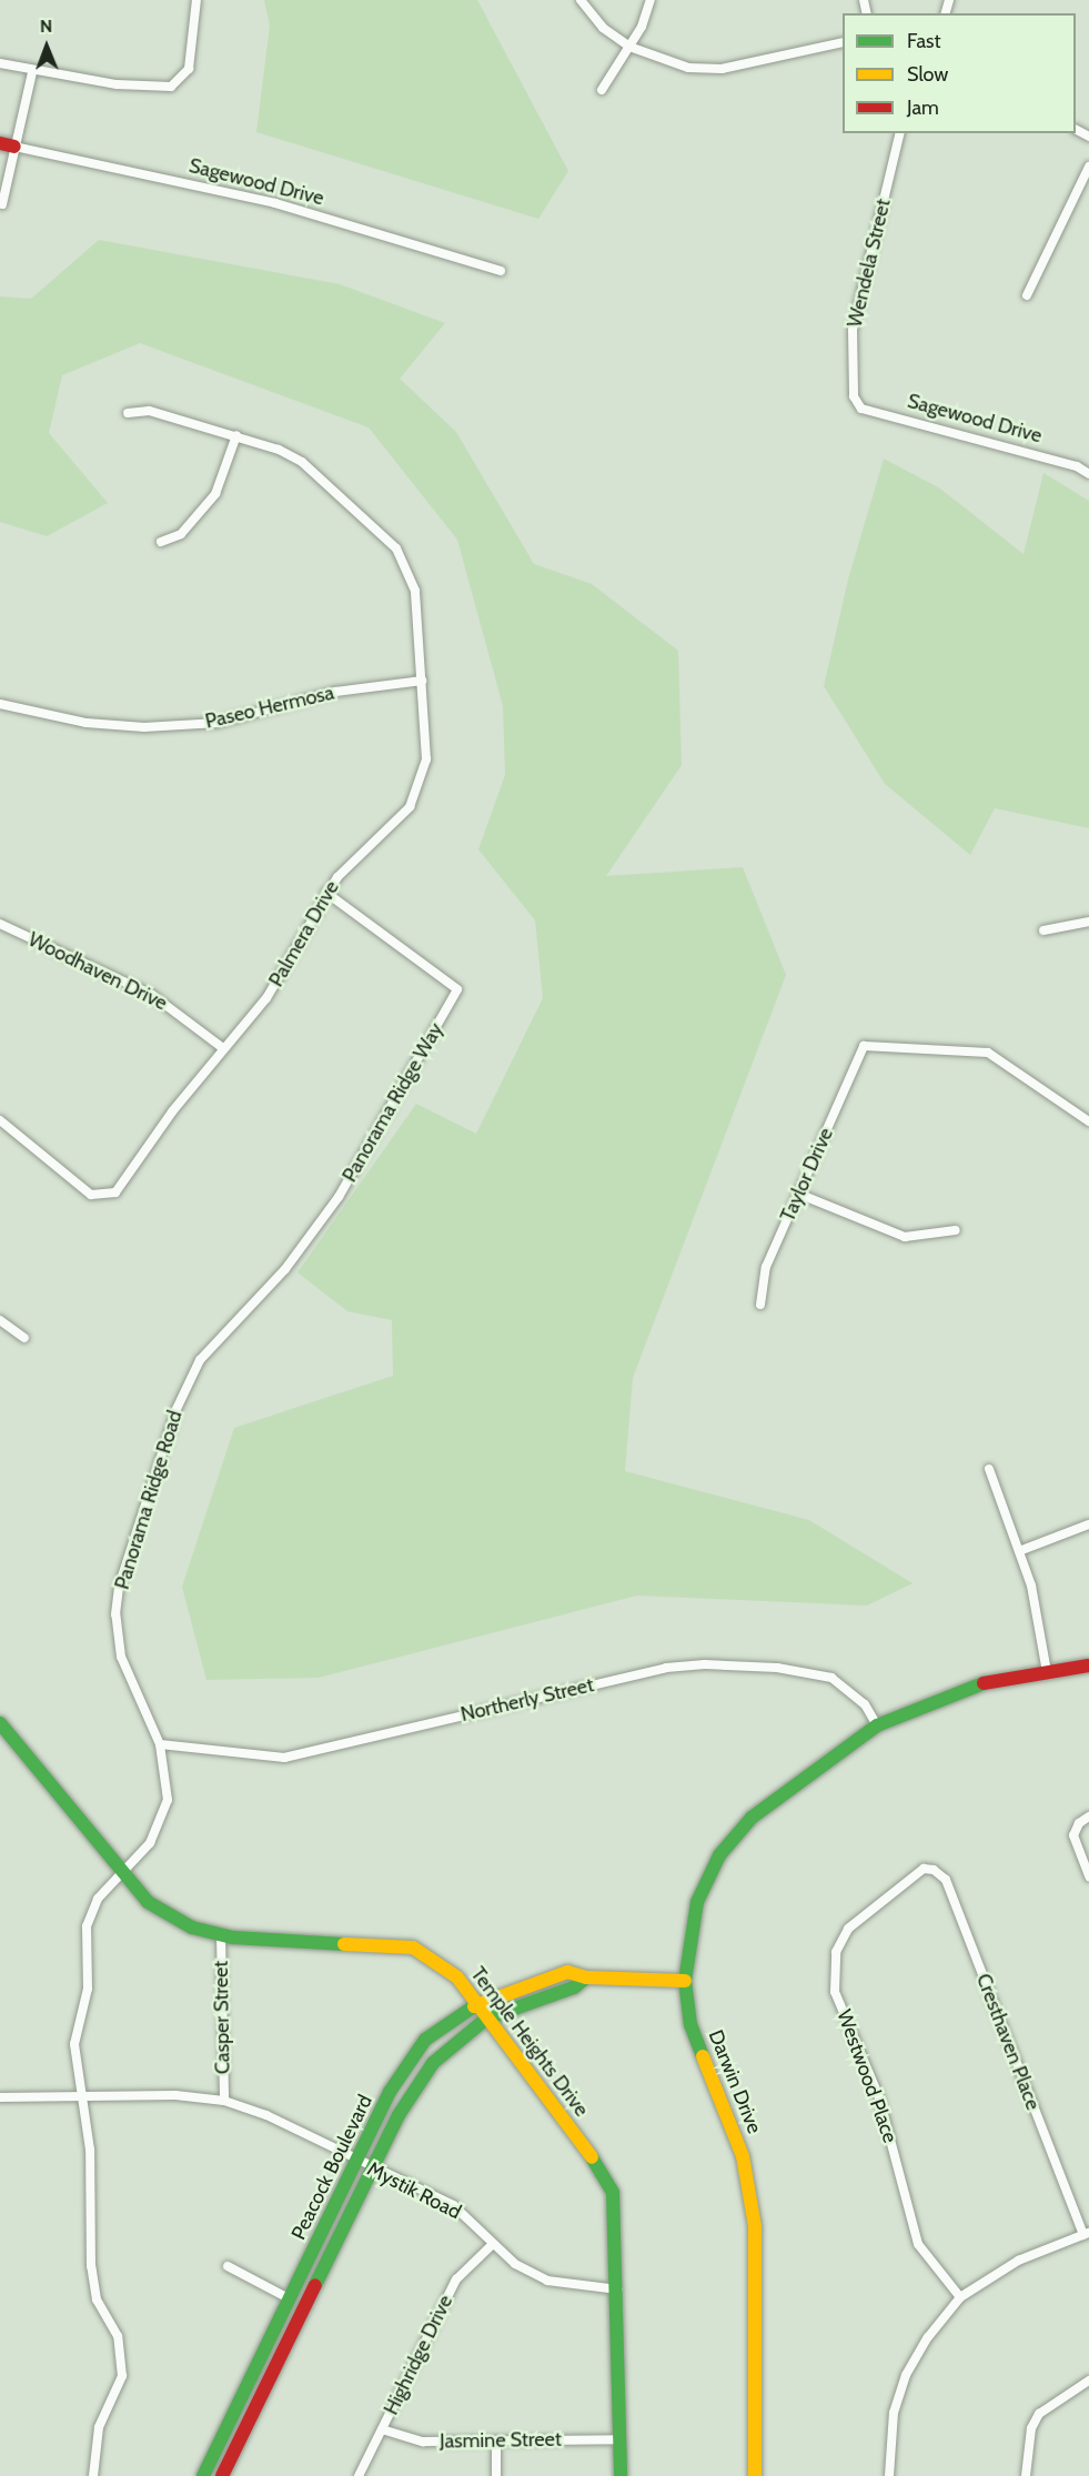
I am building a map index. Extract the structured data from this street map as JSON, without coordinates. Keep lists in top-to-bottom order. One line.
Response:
{"streets":{"street":["Sagewood Drive","Wendela Street","Paseo Hermosa","Palmera Drive","Woodhaven Drive","Panorama Ridge Way","Taylor Drive","Panorama Ridge Road","Northerly Street","Casper Street","Temple Heights Drive","Cresthaven Place","Westwood Place","Darwin Drive","Peacock Boulevard","Mystik Road","Highridge Drive","Jasmine Street"]},"crossings":[["Sagewood Drive","Wendela Street"],["Paseo Hermosa","Palmera Drive"],["Palmera Drive","Woodhaven Drive"],["Palmera Drive","Panorama Ridge Way"],["Panorama Ridge Way","Panorama Ridge Road"],["Panorama Ridge Road","Northerly Street"],["Panorama Ridge Road","Temple Heights Drive"],["Panorama Ridge Road","Mystik Road"],["Northerly Street","Darwin Drive"],["Casper Street","Temple Heights Drive"],["Casper Street","Mystik Road"],["Temple Heights Drive","Peacock Boulevard"],["Temple Heights Drive","Mystik Road"],["Temple Heights Drive","Jasmine Street"],["Cresthaven Place","Westwood Place"],["Darwin Drive","Peacock Boulevard"],["Peacock Boulevard","Mystik Road"],["Mystik Road","Highridge Drive"],["Highridge Drive","Jasmine Street"]],"legend":["Fast","Slow","Jam"],"north":"top"}
